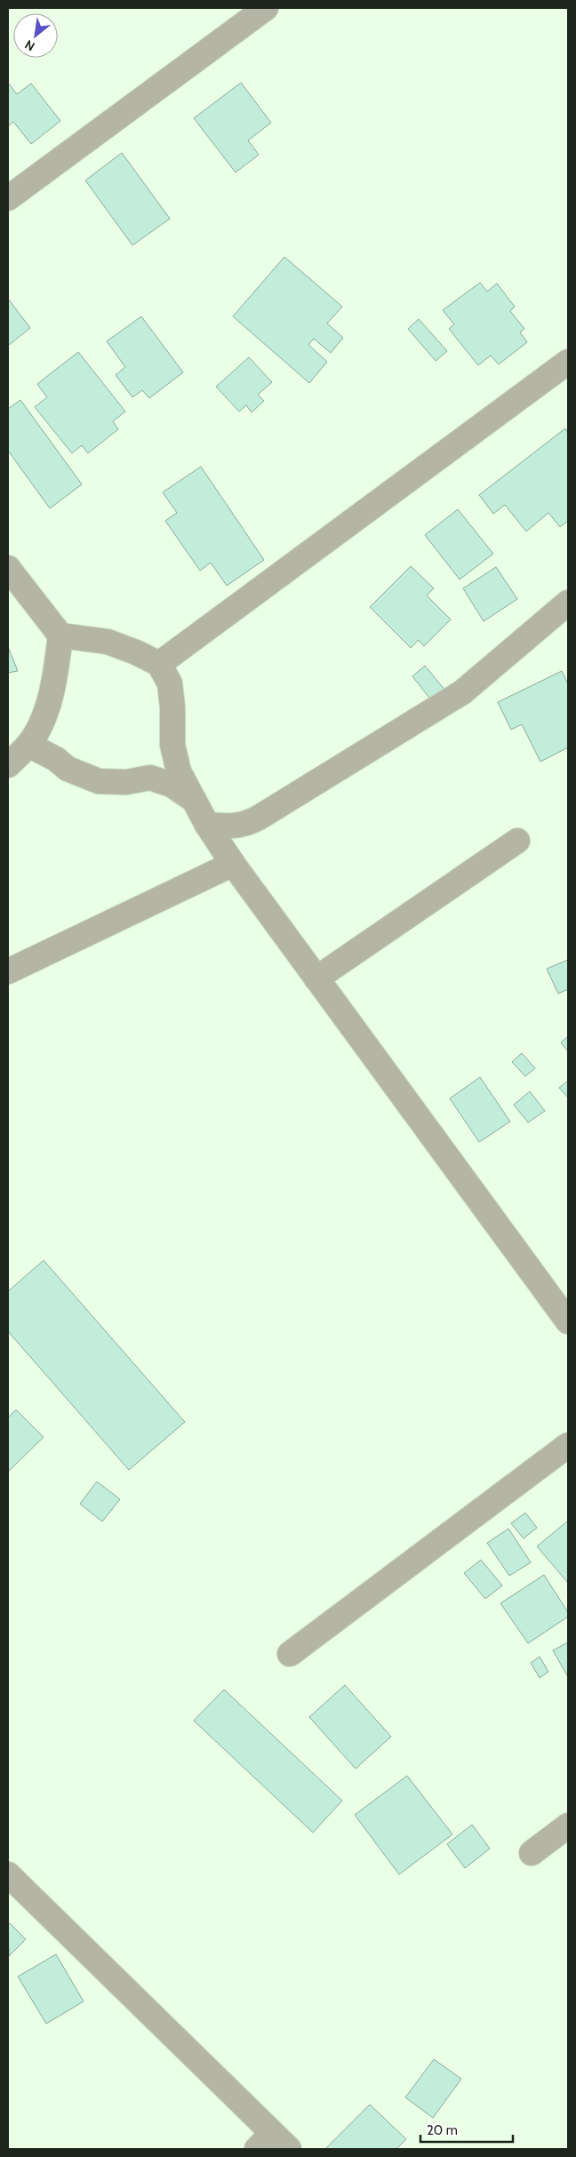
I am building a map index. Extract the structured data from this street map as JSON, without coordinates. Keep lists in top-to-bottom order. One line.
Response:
{"scale_bar":"20 m","north":"bottom left"}
